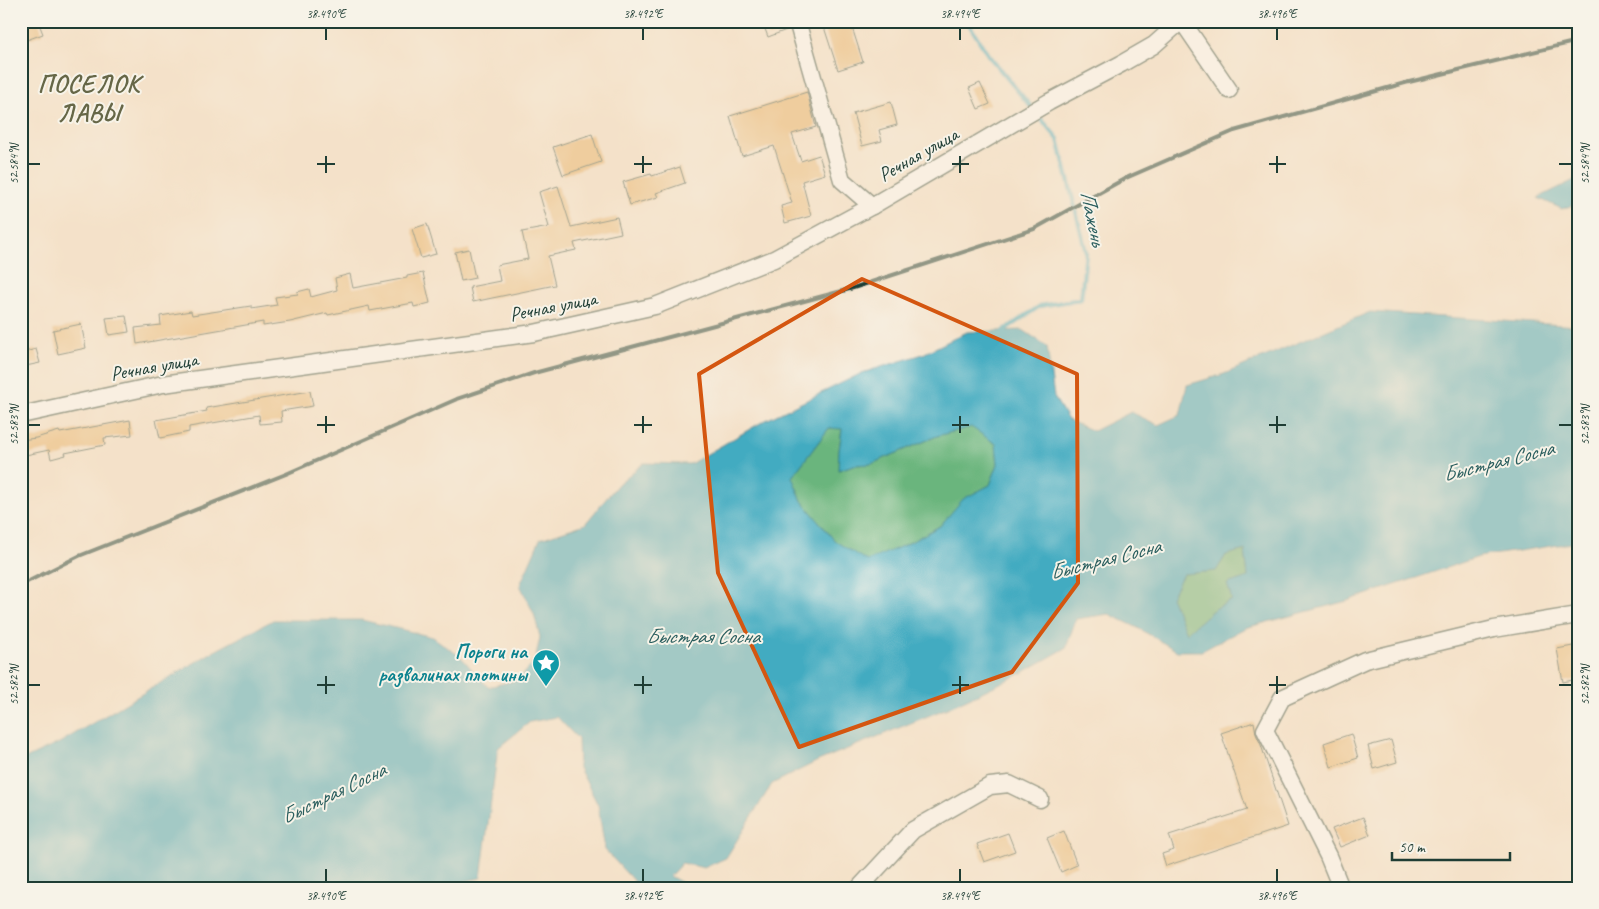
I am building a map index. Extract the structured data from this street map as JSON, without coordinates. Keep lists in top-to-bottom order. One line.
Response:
{"streets":{"street":["Речная улица"]},"districts":["ПОСЕЛОК ЛАВЫ"],"water":["Пажень","Быстрая Сосна"],"places":{"place":["Пороги на развалинах плотины"]},"scale_bar":"50 m","coordinates":["38.490°E","38.492°E","38.494°E","38.496°E","52.584°N","52.583°N","52.582°N"]}
